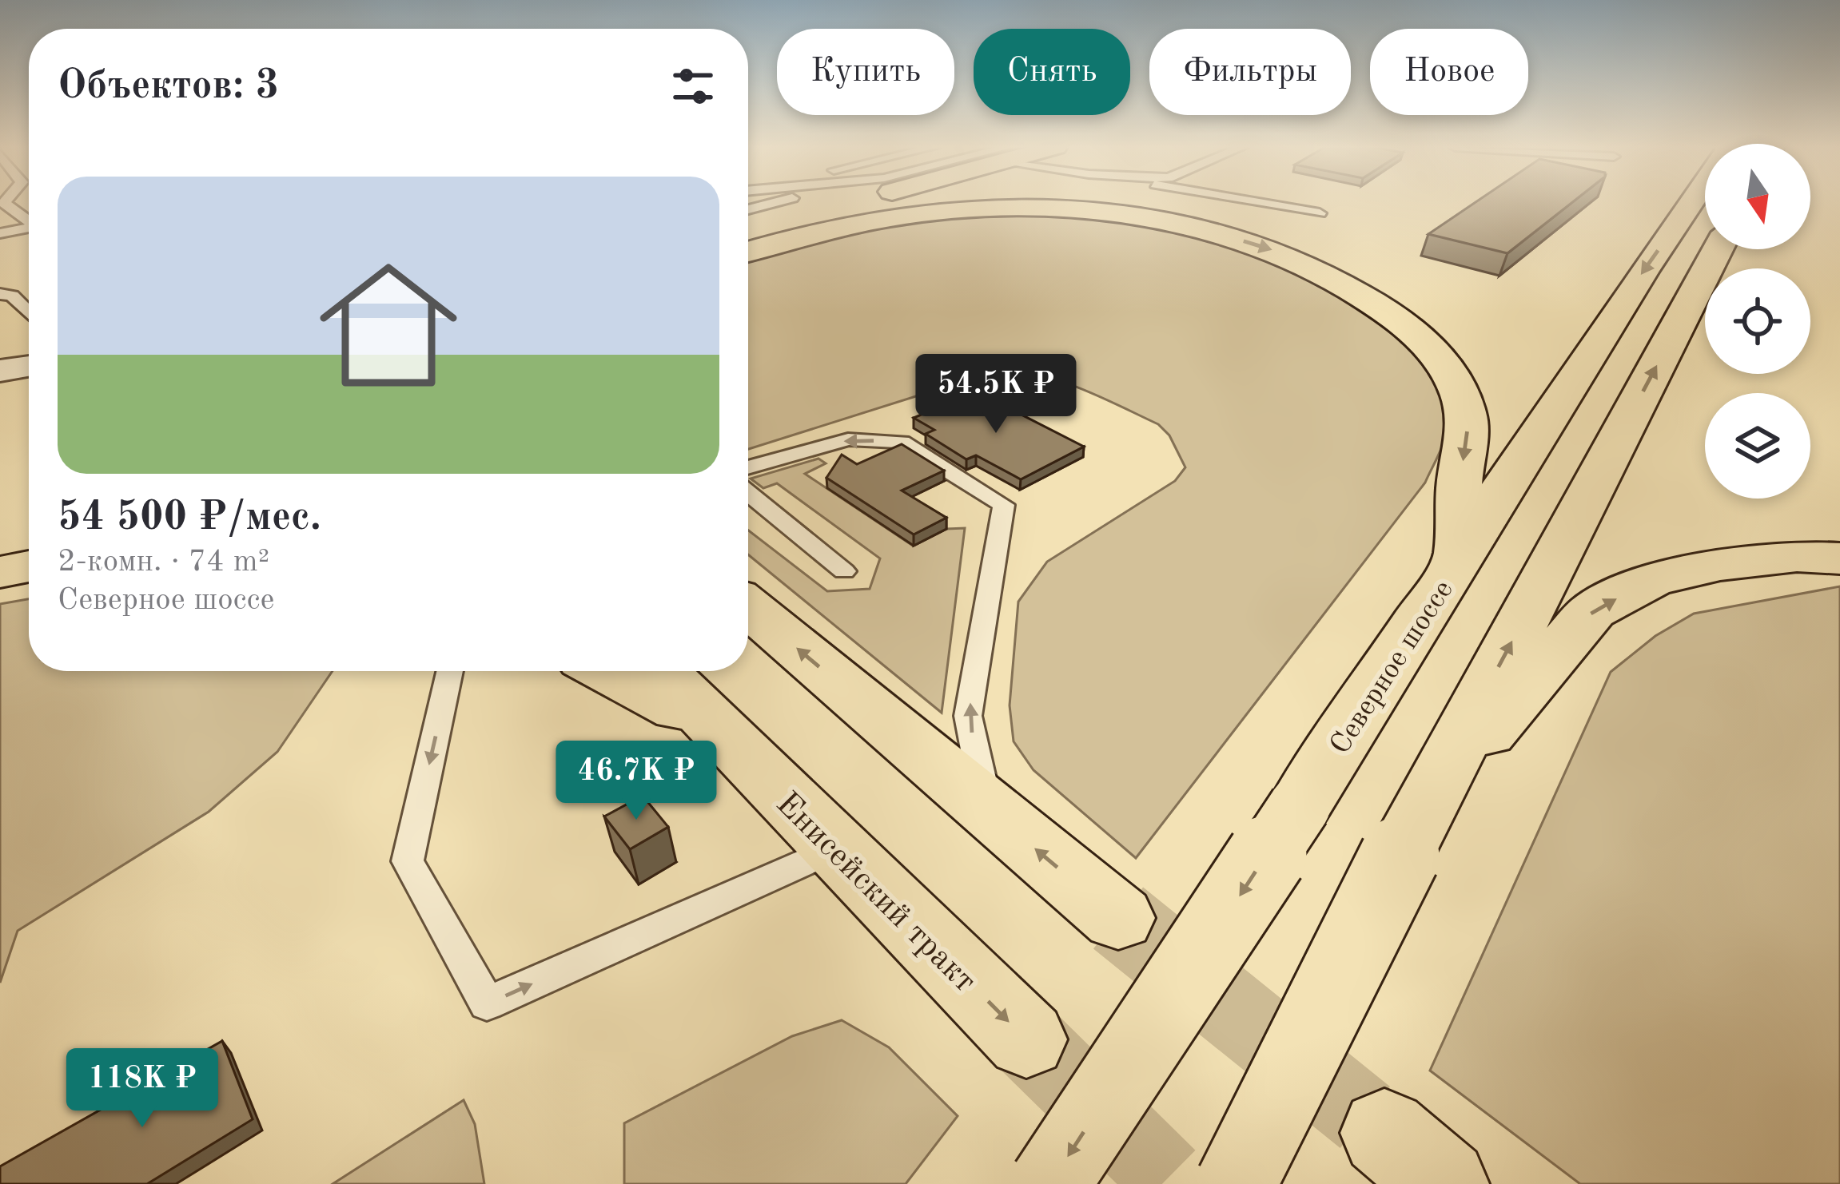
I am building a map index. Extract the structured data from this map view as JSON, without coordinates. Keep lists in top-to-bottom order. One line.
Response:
{"streets":{"main road":["Северное шоссе","Енисейский тракт"]},"north":"bottom","page":{"chip":["Купить","Снять","Фильтры","Новое"],"heading":"Объектов: 3","list":[{"name":"54 500 ₽/мес.","note":"2-комн. · 74 m² · Северное шоссе"}],"price":["54.5K ₽","46.7K ₽","118K ₽"]}}
